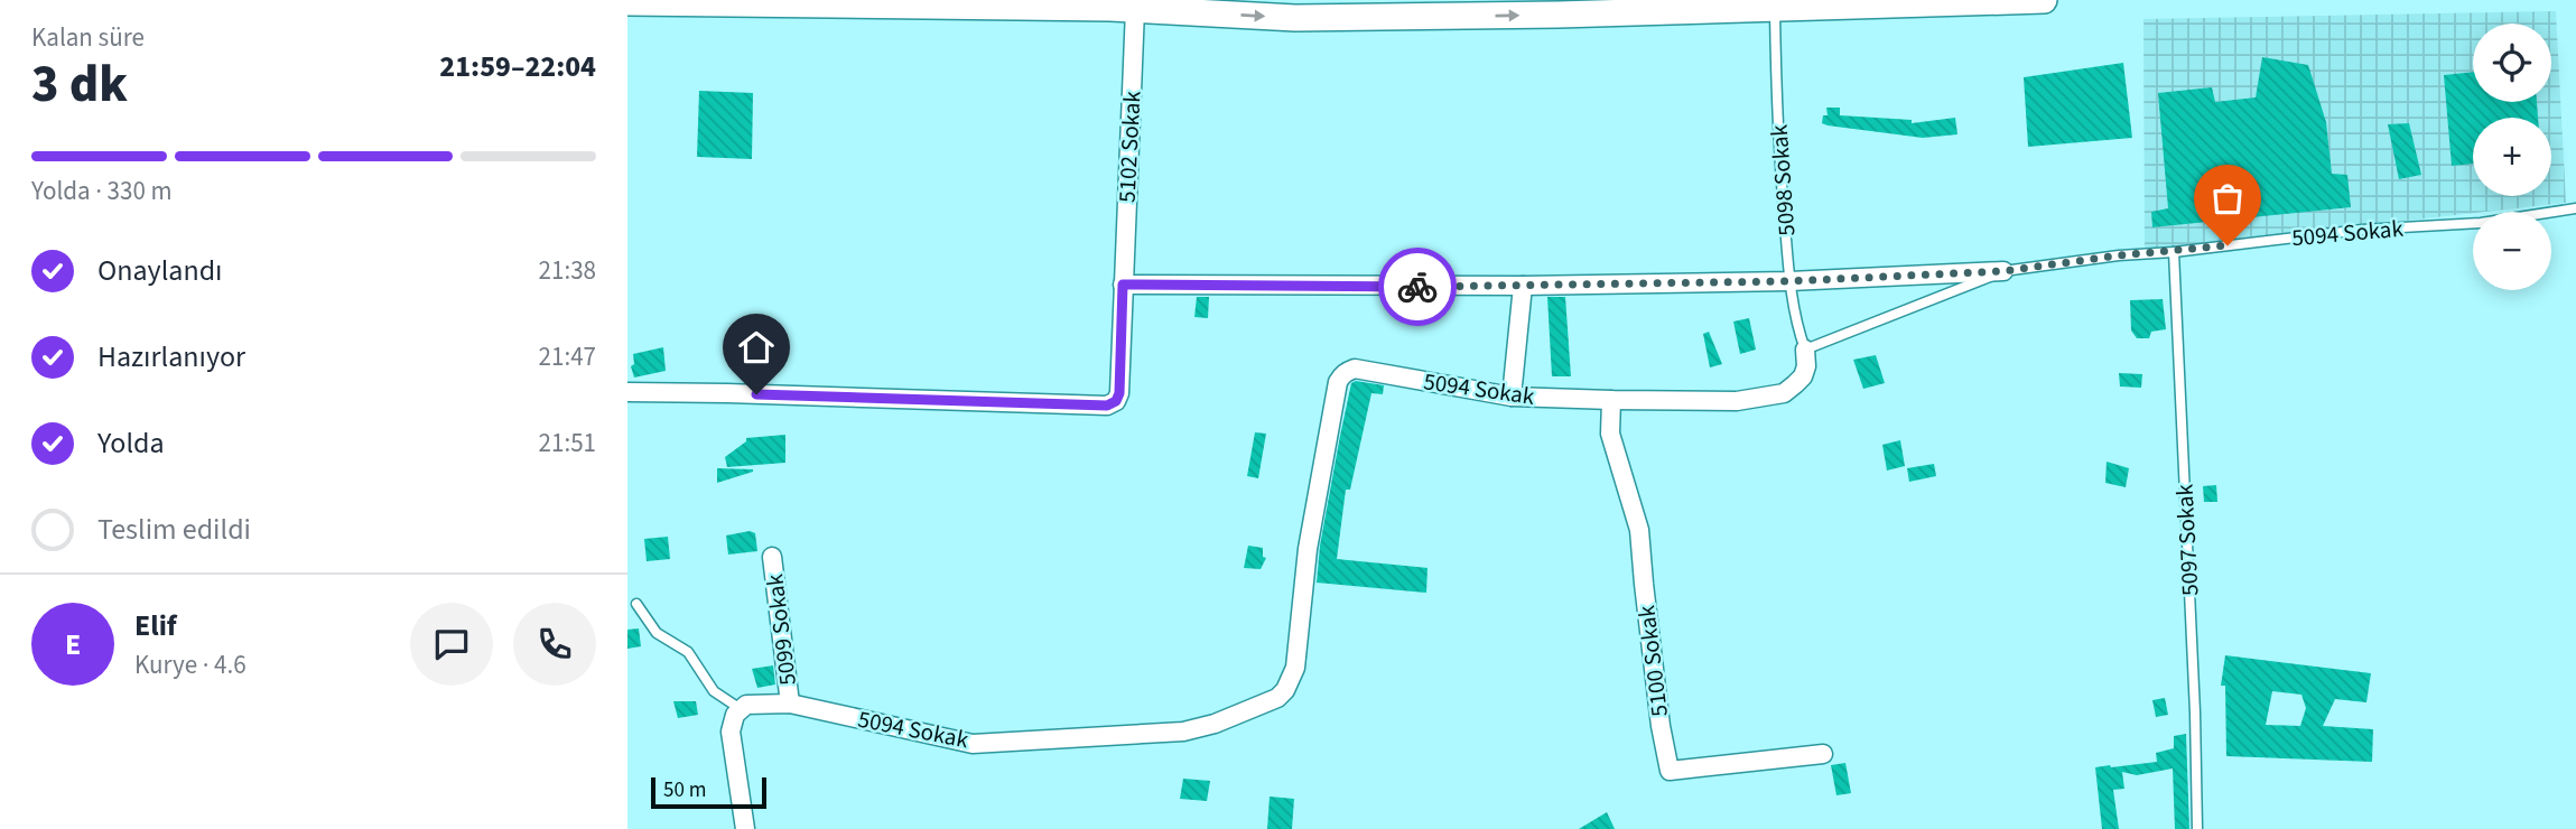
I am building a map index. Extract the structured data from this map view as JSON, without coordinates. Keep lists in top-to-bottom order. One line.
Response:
{"streets":{"street":["5102 Sokak","5094 Sokak","5099 Sokak","5100 Sokak"],"lane":["5098 Sokak","5097 Sokak"]},"crossings":[["5098 Sokak","5094 Sokak"],["5094 Sokak","5097 Sokak"],["5094 Sokak","5099 Sokak"],["5094 Sokak","5100 Sokak"]],"scale_bar":"50 m","page":{"heading":["3 dk","Kalan süre","21:59–22:04"],"panel":["Elif","Kurye · 4.6"],"map_buttons":["+","−"],"bar":"Yolda · 330 m","list":[["Onaylandı","21:38"],["Hazırlanıyor","21:47"],["Yolda","21:51"],"Teslim edildi"],"round":"E","scale":"50 m"}}
